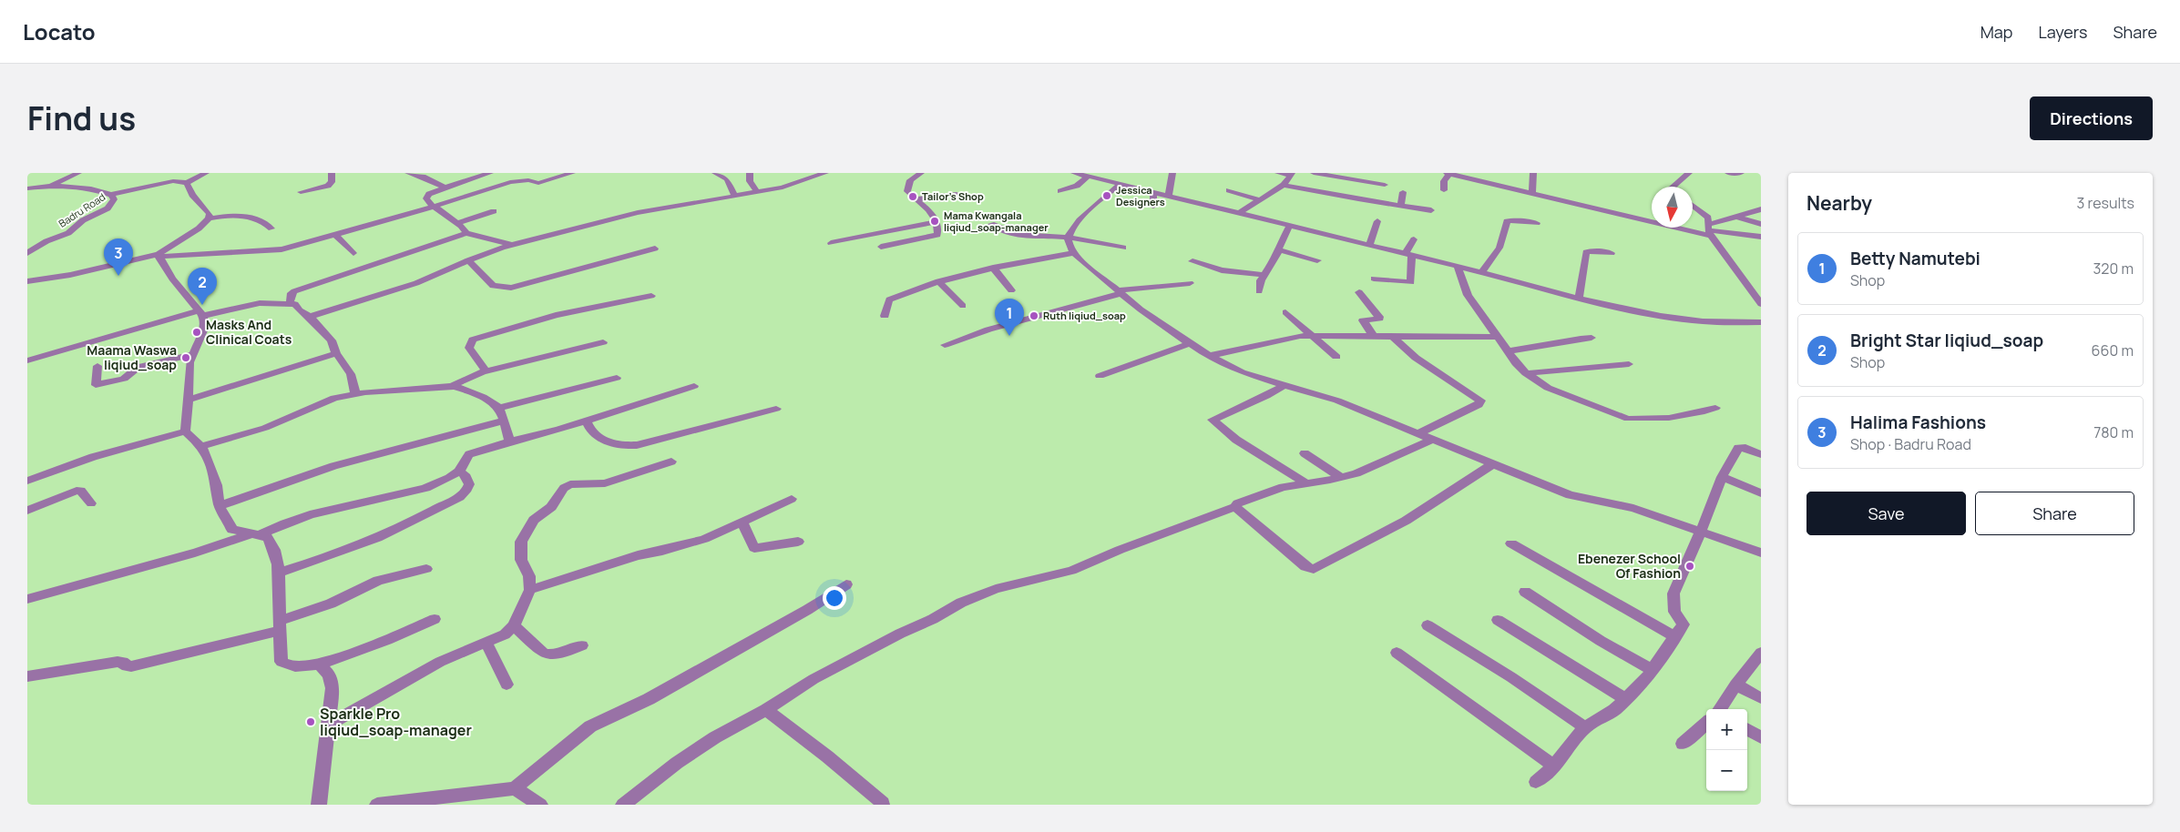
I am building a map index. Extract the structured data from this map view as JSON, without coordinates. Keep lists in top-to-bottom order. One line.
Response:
{"streets":{"street":["Badru Road"]},"places":["Jessica Designers","Tailor's Shop","Mama Kwangala liqiud_soap-manager","Ruth liqiud_soap","Masks And Clinical Coats","Maama Waswa liqiud_soap","Ebenezer School Of Fashion","Sparkle Pro liqiud_soap-manager"],"north":"bottom","page":{"header":"Locato","nav":["Map","Layers","Share"],"title":"Find us","buttons":["Directions",["Save","Share"]],"heading":["Nearby","3 results"],"list":[{"mark":"1","name":"Betty Namutebi","note":"Shop","value":"320 m"},{"mark":"2","name":"Bright Star liqiud_soap","note":"Shop","value":"660 m"},{"mark":"3","name":"Halima Fashions","note":"Shop · Badru Road","value":"780 m"}],"pins":["3","2","1"],"map_buttons":["+","−"]}}
